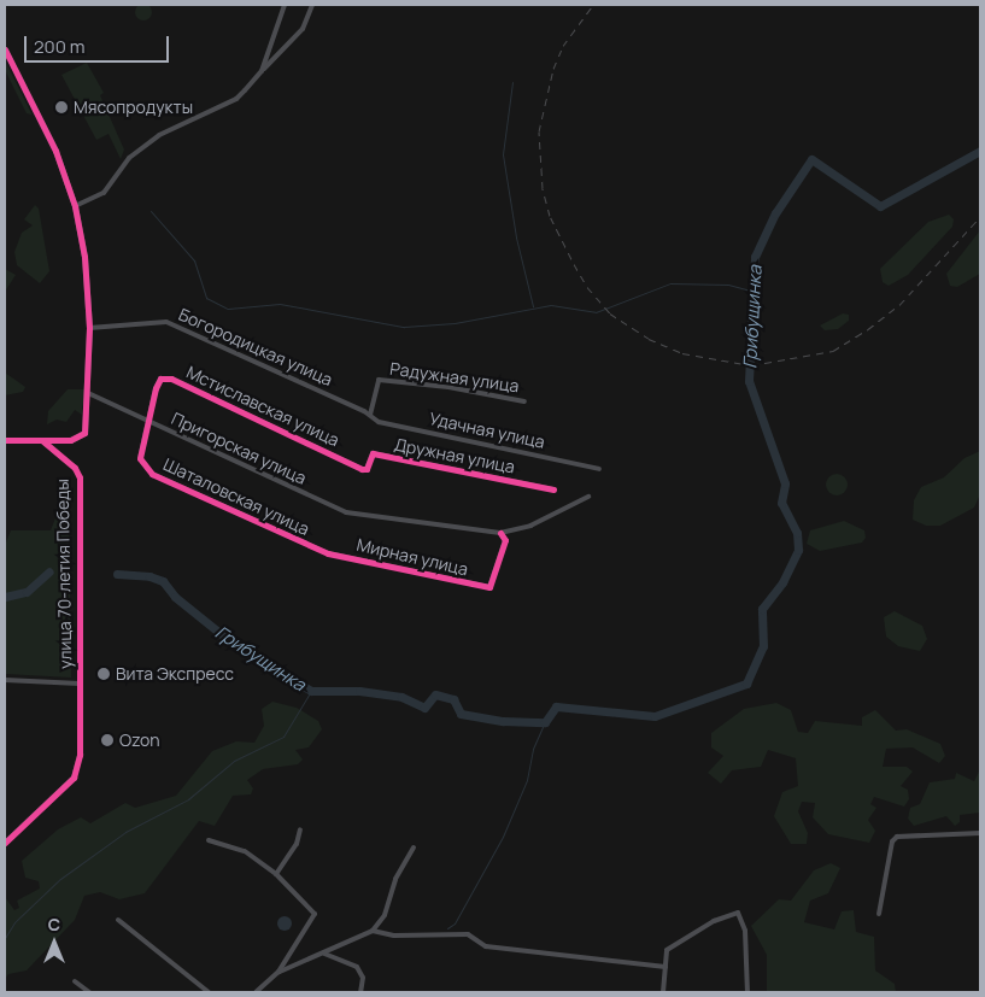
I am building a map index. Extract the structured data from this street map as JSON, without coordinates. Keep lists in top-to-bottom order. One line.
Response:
{"streets":{"street":["Богородицкая улица","Радужная улица","Мстиславская улица","Удачная улица","Пригорская улица","Дружная улица","Шаталовская улица","Мирная улица","улица 70-летия Победы"]},"crossings":[["Богородицкая улица","Радужная улица"],["Богородицкая улица","Удачная улица"],["Радужная улица","Удачная улица"],["Мстиславская улица","Пригорская улица"],["Мстиславская улица","Дружная улица"],["Мстиславская улица","Шаталовская улица"],["Пригорская улица","Шаталовская улица"],["Пригорская улица","Мирная улица"],["Шаталовская улица","Мирная улица"]],"water":["Грибущинка"],"places":["Мясопродукты","Вита Экспресс","Ozon"],"scale_bar":"200 m","north":"top"}
